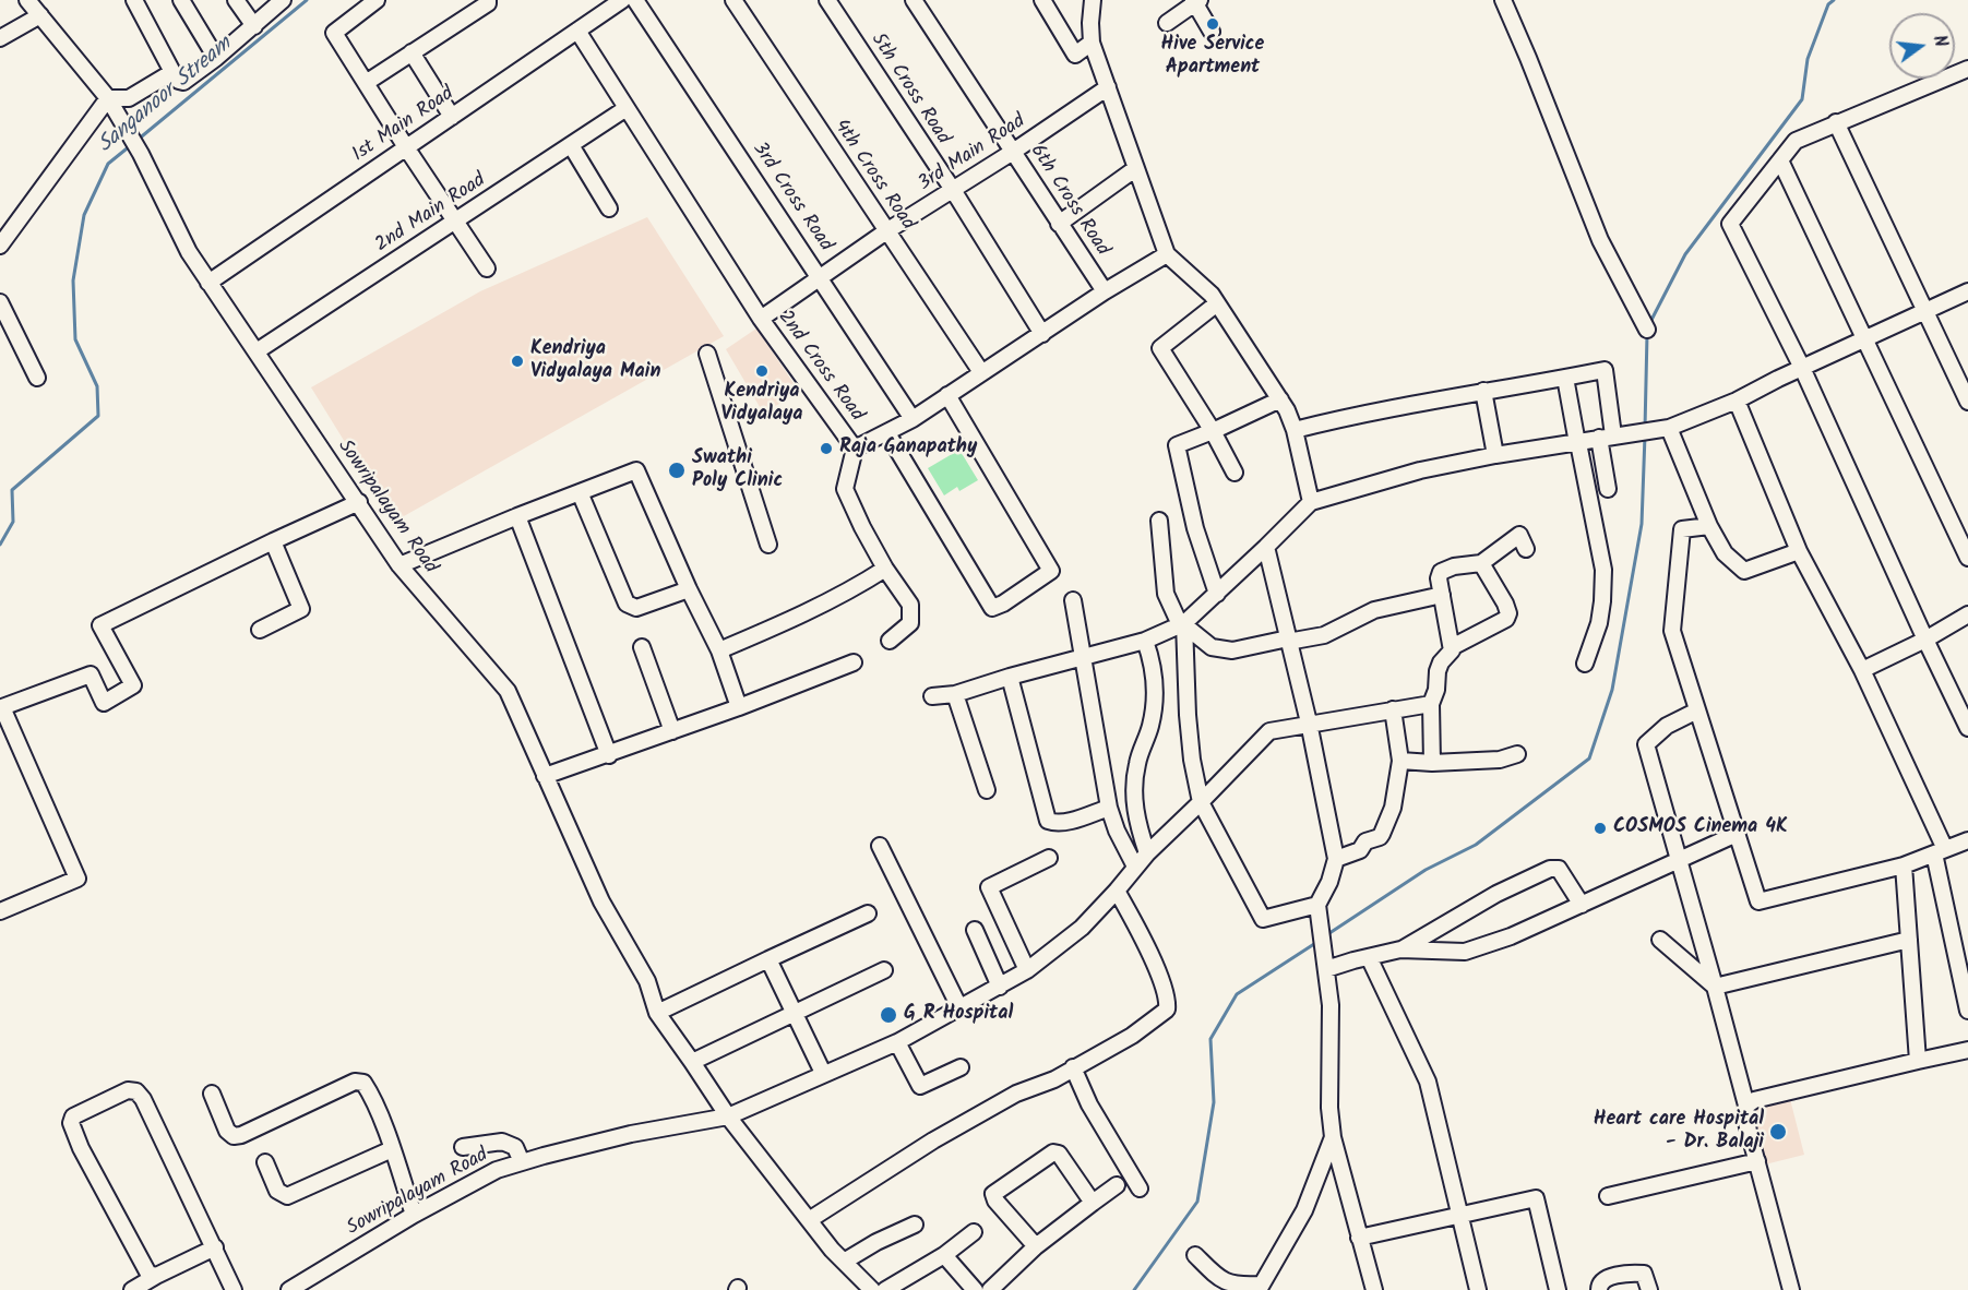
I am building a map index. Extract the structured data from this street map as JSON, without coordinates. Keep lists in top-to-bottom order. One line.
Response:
{"streets":{"street":["5th Cross Road","1st Main Road","3rd Main Road","4th Cross Road","3rd Cross Road","6th Cross Road","2nd Main Road","2nd Cross Road","Sowripalayam Road"]},"crossings":[["5th Cross Road","3rd Main Road"],["5th Cross Road","2nd Cross Road"],["1st Main Road","2nd Cross Road"],["1st Main Road","Sowripalayam Road"],["3rd Main Road","4th Cross Road"],["3rd Main Road","3rd Cross Road"],["3rd Main Road","6th Cross Road"],["3rd Main Road","2nd Cross Road"],["4th Cross Road","2nd Cross Road"],["3rd Cross Road","2nd Cross Road"],["6th Cross Road","2nd Cross Road"],["2nd Main Road","2nd Cross Road"],["2nd Main Road","Sowripalayam Road"]],"water":["Sanganoor Stream"],"places":["Hive Service Apartment","Kendriya Vidyalaya Main","Kendriya Vidyalaya","Raja Ganapathy","Swathi Poly Clinic","COSMOS Cinema 4K","G R Hospital","Heart care Hospital - Dr. Balaji"],"north":"right"}
